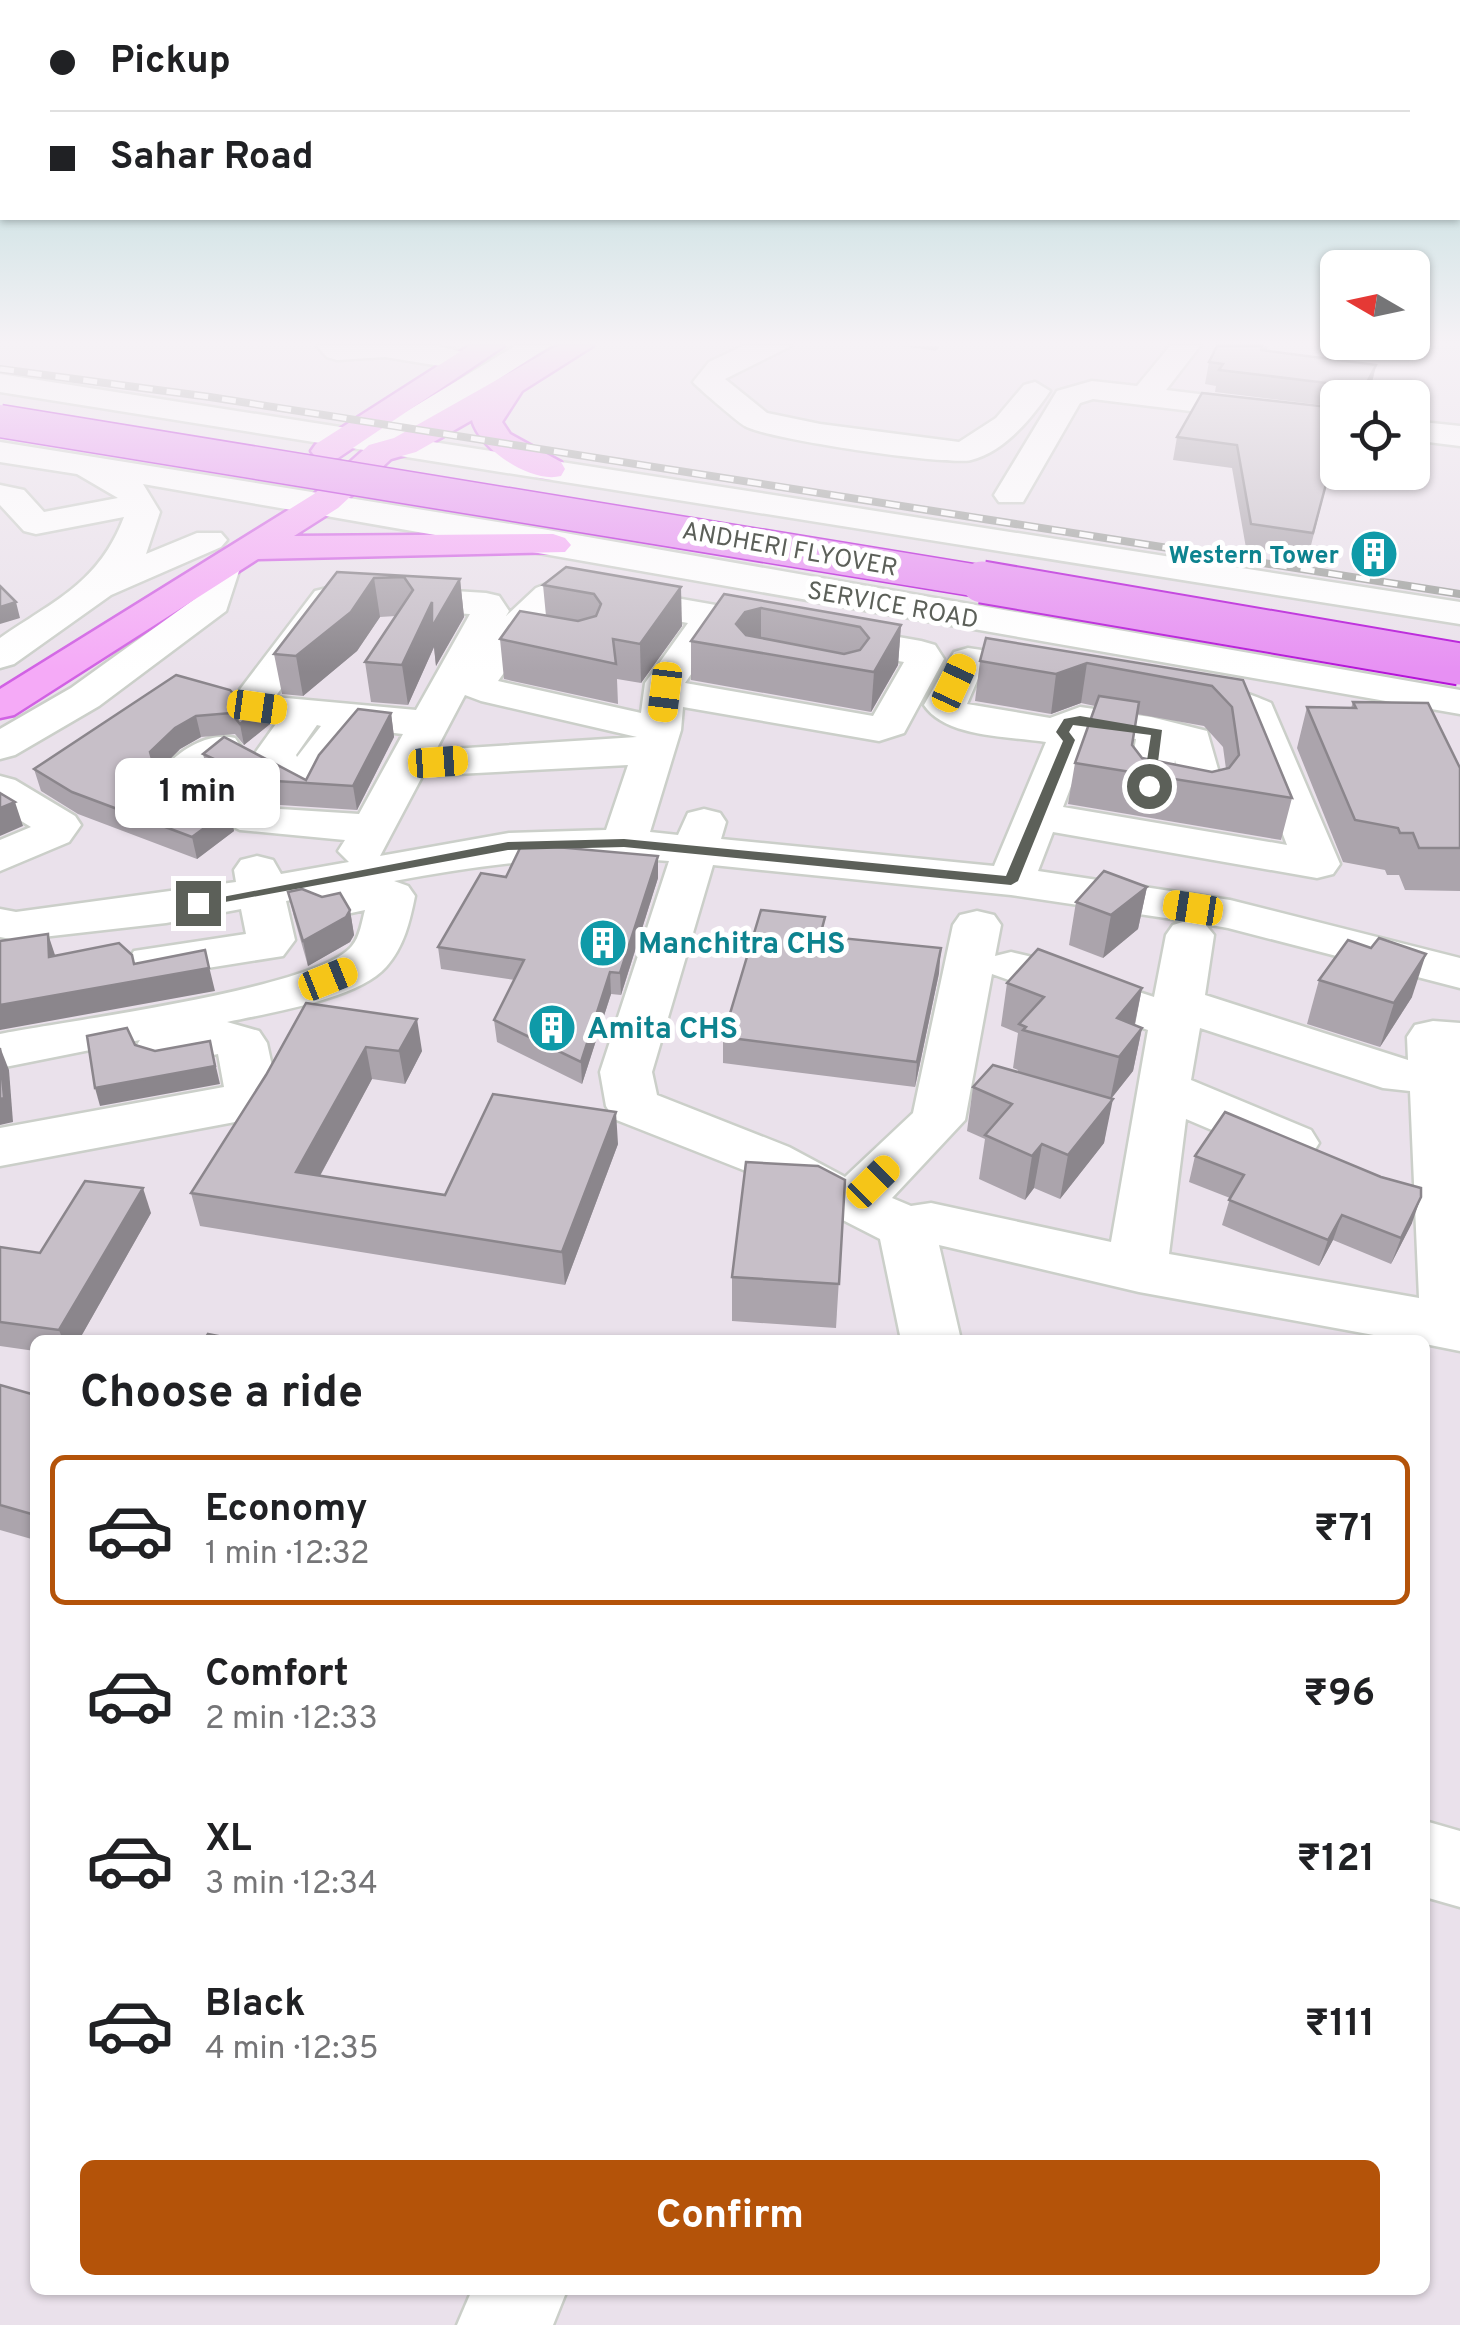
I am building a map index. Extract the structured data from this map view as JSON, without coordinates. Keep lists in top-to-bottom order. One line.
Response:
{"streets":{"highway":["ANDHERI FLYOVER"],"street":["SERVICE ROAD"]},"places":{"building":["Western Tower","Manchitra CHS","Amita CHS"]},"north":"left","page":{"banner":["Pickup","Sahar Road"],"bubble":"1 min","heading":"Choose a ride","list":[{"name":"Economy","note":"1 min · 12:32","value":"₹71"},{"name":"Comfort","note":"2 min · 12:33","value":"₹96"},{"name":"XL","note":"3 min · 12:34","value":"₹121"},{"name":"Black","note":"4 min · 12:35","value":"₹111"}],"buttons":"Confirm"}}
